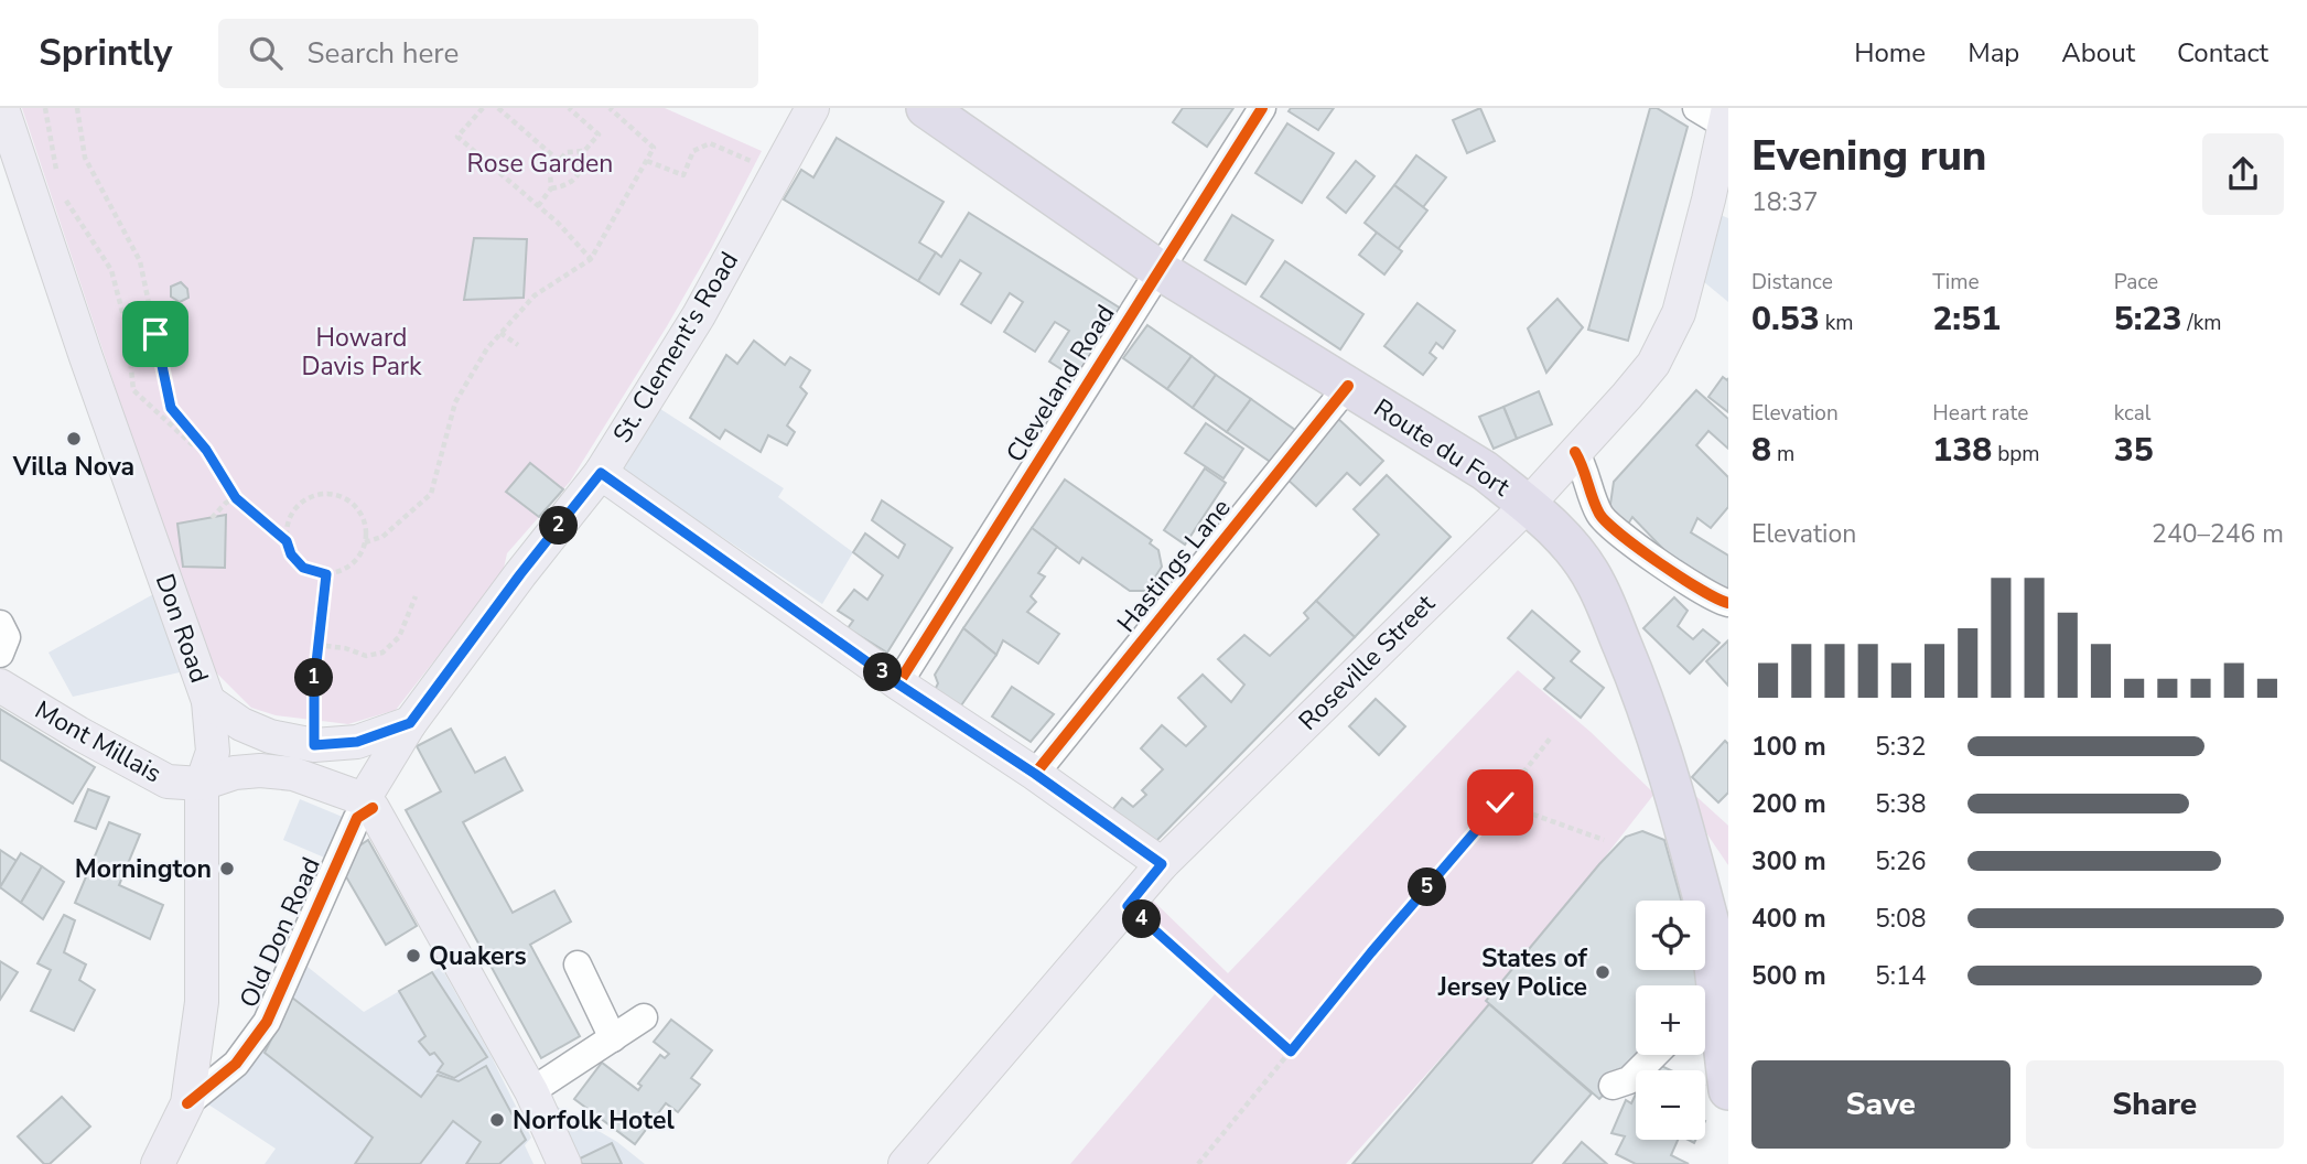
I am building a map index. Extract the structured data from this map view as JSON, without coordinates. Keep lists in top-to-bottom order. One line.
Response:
{"streets":{"highway":["Route du Fort"],"main road":["St. Clement's Road","Don Road","Roseville Street","Mont Millais"],"street":["Cleveland Road","Hastings Lane","Old Don Road"]},"crossings":[["St. Clement's Road","Old Don Road"],["Cleveland Road","Route du Fort"],["Route du Fort","Hastings Lane"],["Route du Fort","Roseville Street"],["Don Road","Mont Millais"],["Don Road","Old Don Road"]],"parks":["Rose Garden","Howard Davis Park"],"places":["Villa Nova","Mornington","Quakers","States of Jersey Police","Norfolk Hotel"],"page":{"header":"Sprintly","search":"Search here","nav":["Home","Map","About","Contact"],"heading":["Evening run","18:37"],"stats":[["Distance","0.53 km"],["Time","2:51"],["Pace","5:23 /km"],["Elevation","8 m"],["Heart rate","138 bpm"],["kcal","35"]],"chart":["Elevation","240–246 m"],"pins":["2","3","1","5","4"],"list":[{"name":"100 m","note":"5:32"},{"name":"200 m","note":"5:38"},{"name":"300 m","note":"5:26"},{"name":"400 m","note":"5:08"},{"name":"500 m","note":"5:14"}],"map_buttons":["+","−"],"buttons":["Save","Share"]}}
